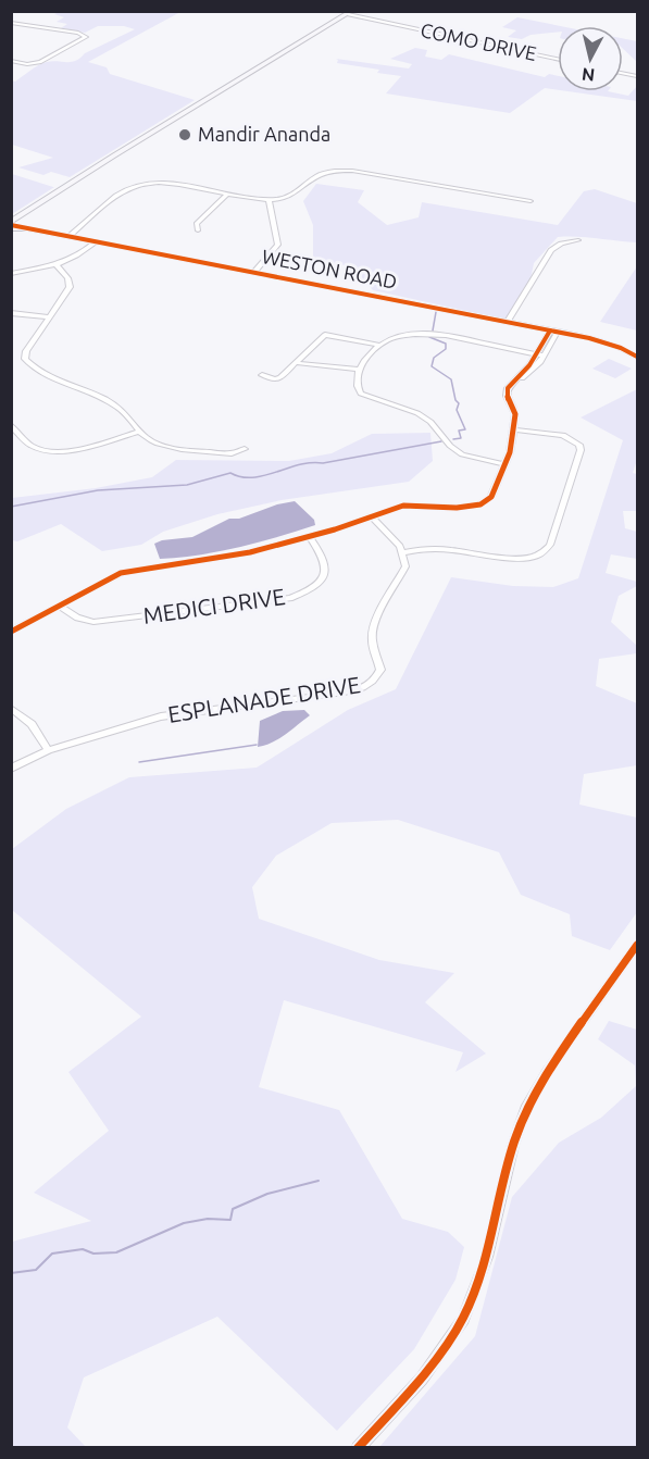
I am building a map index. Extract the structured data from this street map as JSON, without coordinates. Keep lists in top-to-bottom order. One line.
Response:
{"streets":{"street":["COMO DRIVE","WESTON ROAD","MEDICI DRIVE","ESPLANADE DRIVE"]},"places":["Mandir Ananda"],"north":"bottom"}
